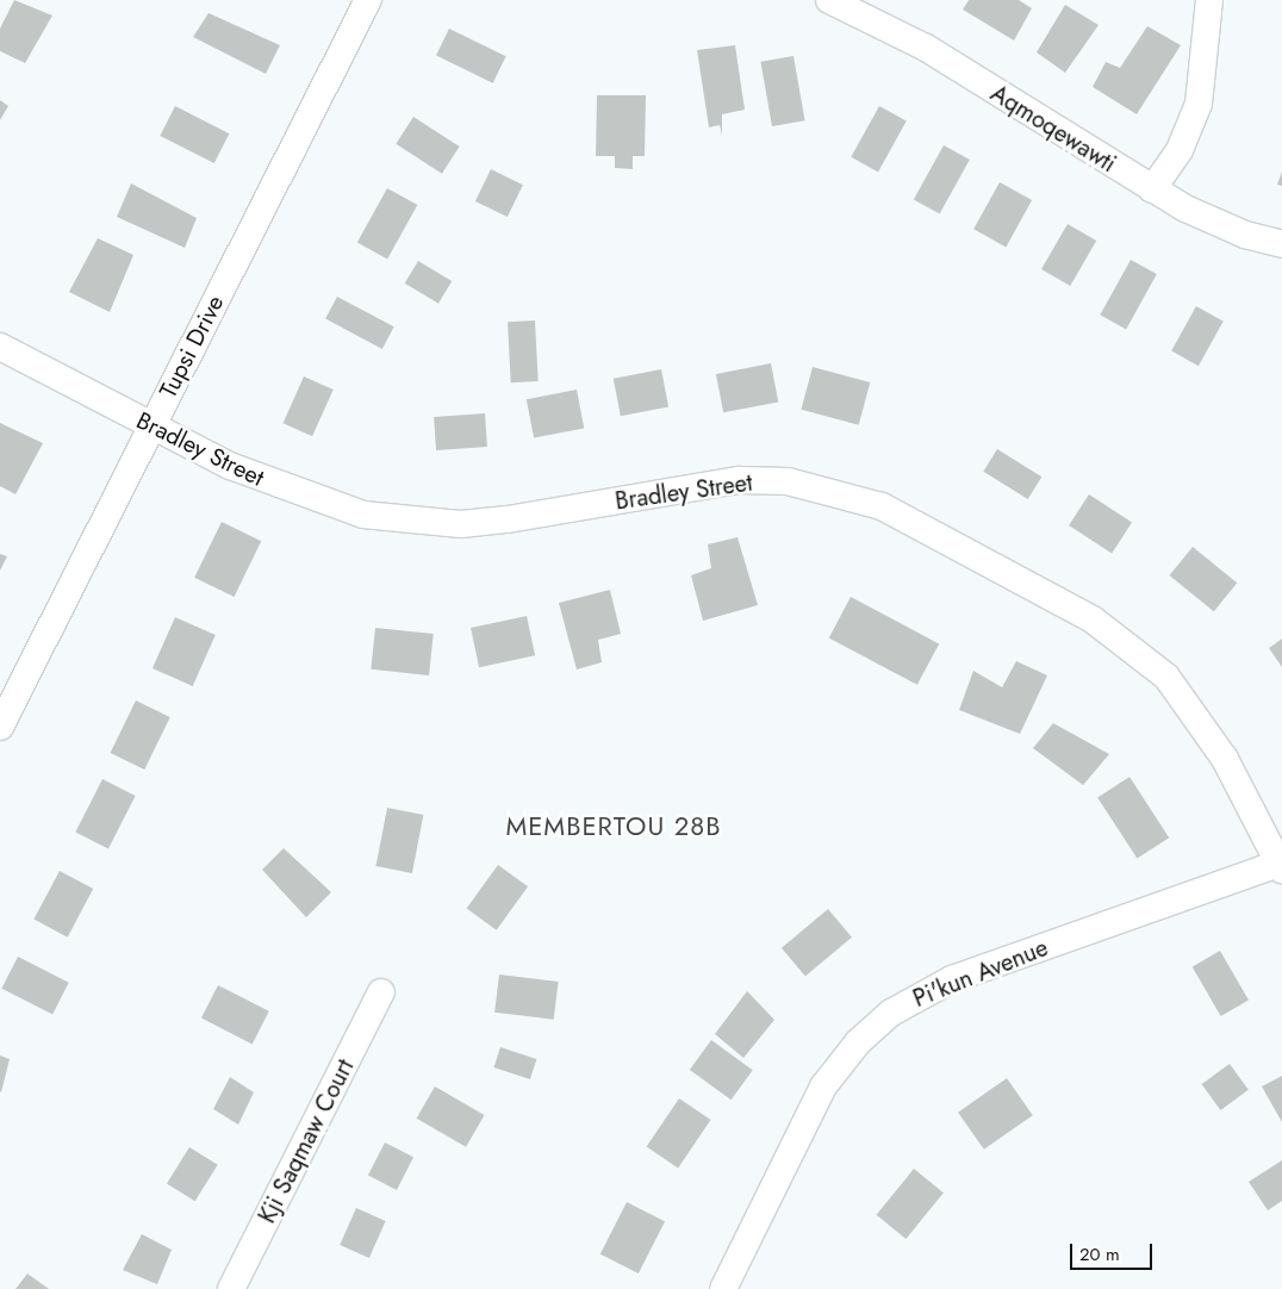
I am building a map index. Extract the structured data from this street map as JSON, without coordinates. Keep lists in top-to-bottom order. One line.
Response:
{"streets":{"street":["Aqmoqewawti","Tupsi Drive","Bradley Street","Pi'kun Avenue","Kji Saqmaw Court"]},"crossings":[["Tupsi Drive","Bradley Street"],["Bradley Street","Pi'kun Avenue"]],"districts":["MEMBERTOU 28B"],"scale_bar":"20 m"}
